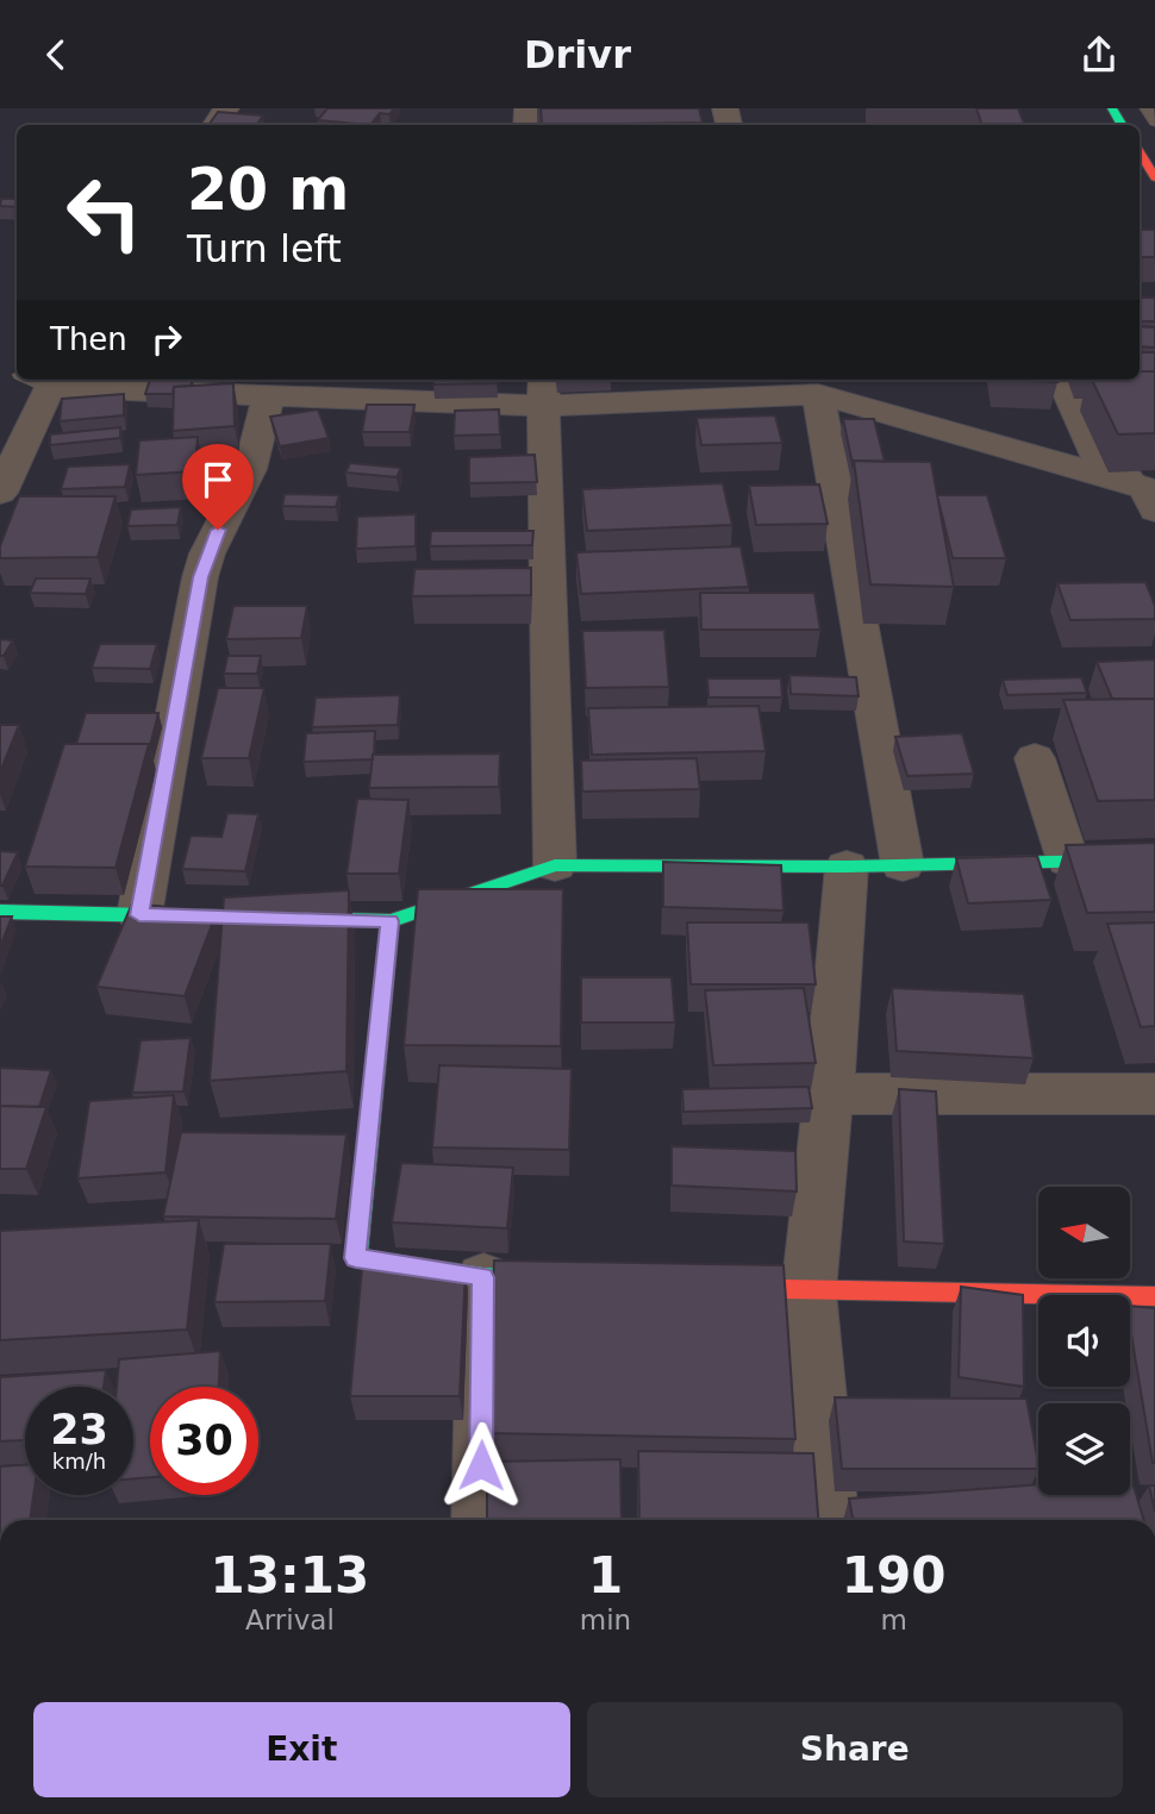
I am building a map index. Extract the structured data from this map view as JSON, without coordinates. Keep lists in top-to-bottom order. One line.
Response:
{"north":"left","page":{"header":"Drivr","turn":["20 m","Turn left"],"then":"Then","speed":"23 km/h","limit":"30","eta":["13:13","Arrival","1","min","190","m"],"buttons":["Exit","Share"]}}
